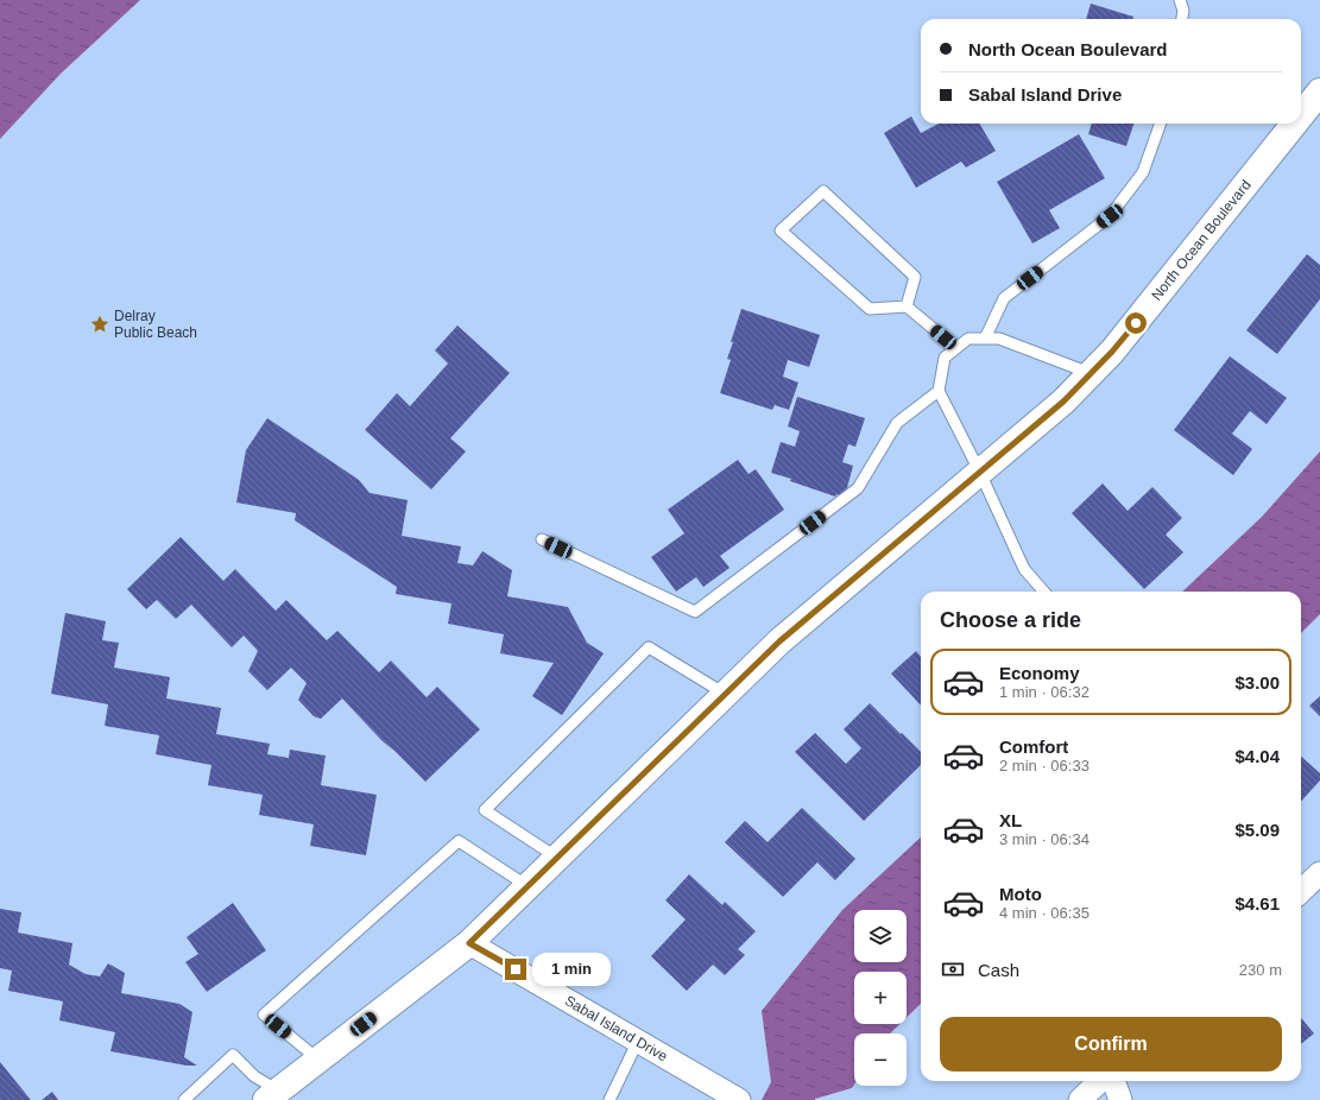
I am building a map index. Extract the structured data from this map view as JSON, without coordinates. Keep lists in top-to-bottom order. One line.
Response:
{"streets":{"main road":["North Ocean Boulevard"],"street":["Sabal Island Drive"]},"crossings":[["North Ocean Boulevard","Sabal Island Drive"]],"places":{"place":["Delray Public Beach"]},"page":{"banner":["North Ocean Boulevard","Sabal Island Drive"],"heading":"Choose a ride","list":[{"name":"Economy","note":"1 min · 06:32","value":"$3.00"},{"name":"Comfort","note":"2 min · 06:33","value":"$4.04"},{"name":"XL","note":"3 min · 06:34","value":"$5.09"},{"name":"Moto","note":"4 min · 06:35","value":"$4.61"}],"map_buttons":["+","−"],"pay":["Cash","230 m"],"bubble":"1 min","buttons":"Confirm"}}
